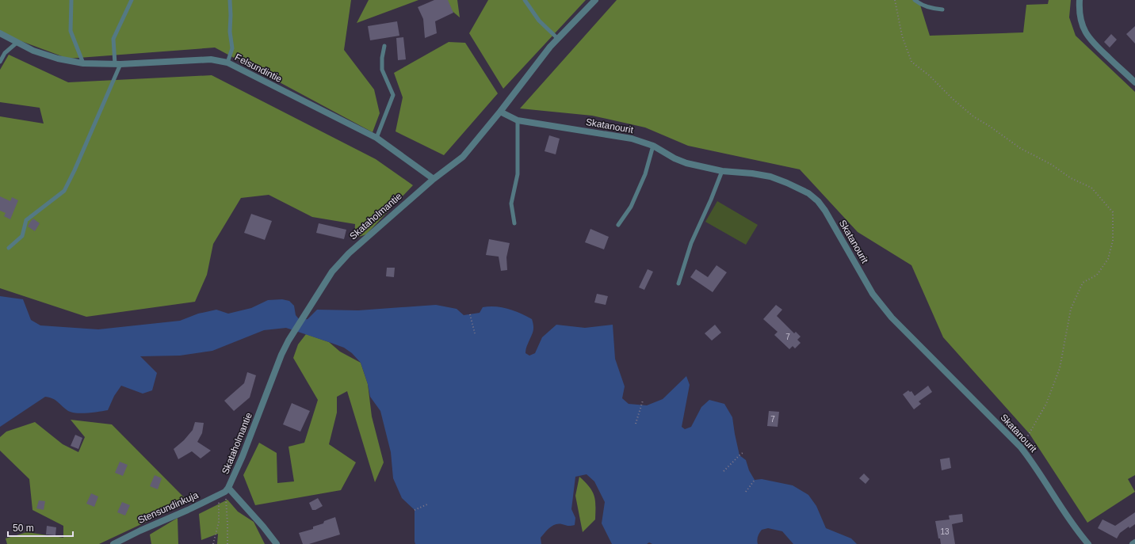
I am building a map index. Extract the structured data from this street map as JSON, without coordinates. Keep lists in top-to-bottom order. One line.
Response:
{"streets":{"street":["Felsundintie","Skatanourit","Skataholmantie","Stensundinkuja"]},"crossings":[["Felsundintie","Skataholmantie"],["Skatanourit","Skataholmantie"],["Skataholmantie","Stensundinkuja"]],"house_numbers":["7","7","13"],"scale_bar":"50 m"}
